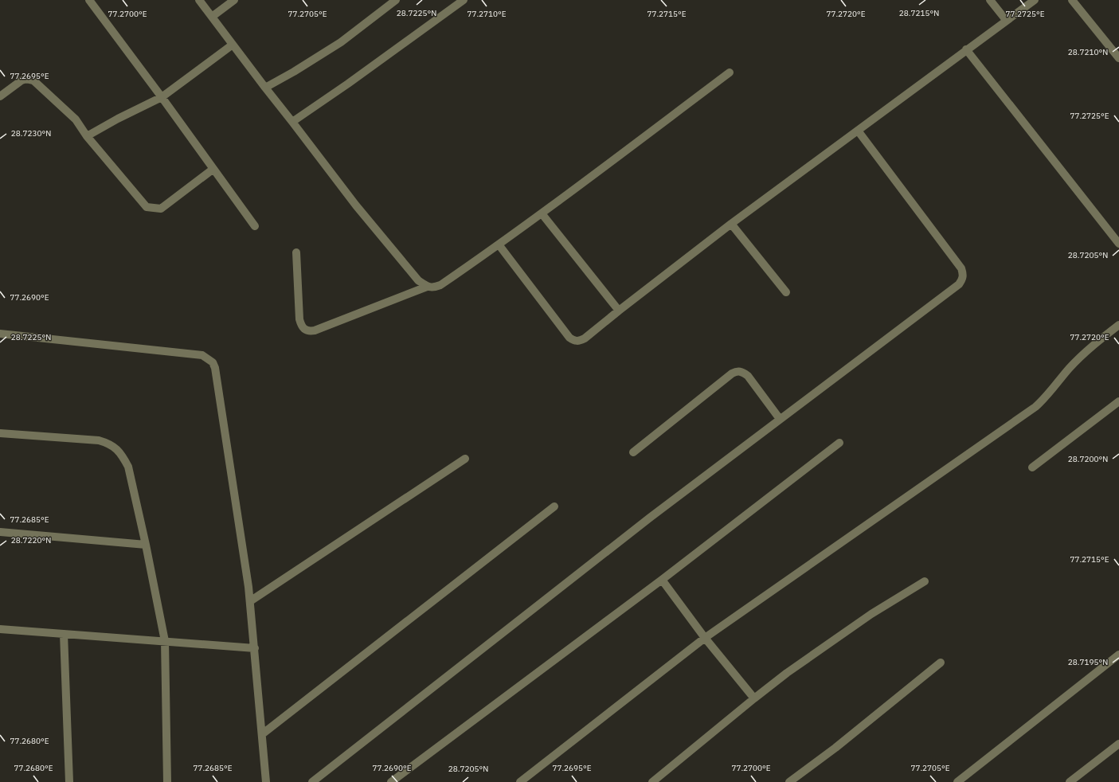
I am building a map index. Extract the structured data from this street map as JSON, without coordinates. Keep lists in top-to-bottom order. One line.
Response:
{"coordinates":["28.7225°N","28.7215°N","77.2700°E","77.2705°E","77.2710°E","77.2715°E","77.2720°E","77.2725°E","28.7210°N","77.2695°E","28.7230°N","28.7205°N","77.2690°E","28.7200°N","77.2685°E","28.7220°N","28.7195°N","77.2680°E"]}
